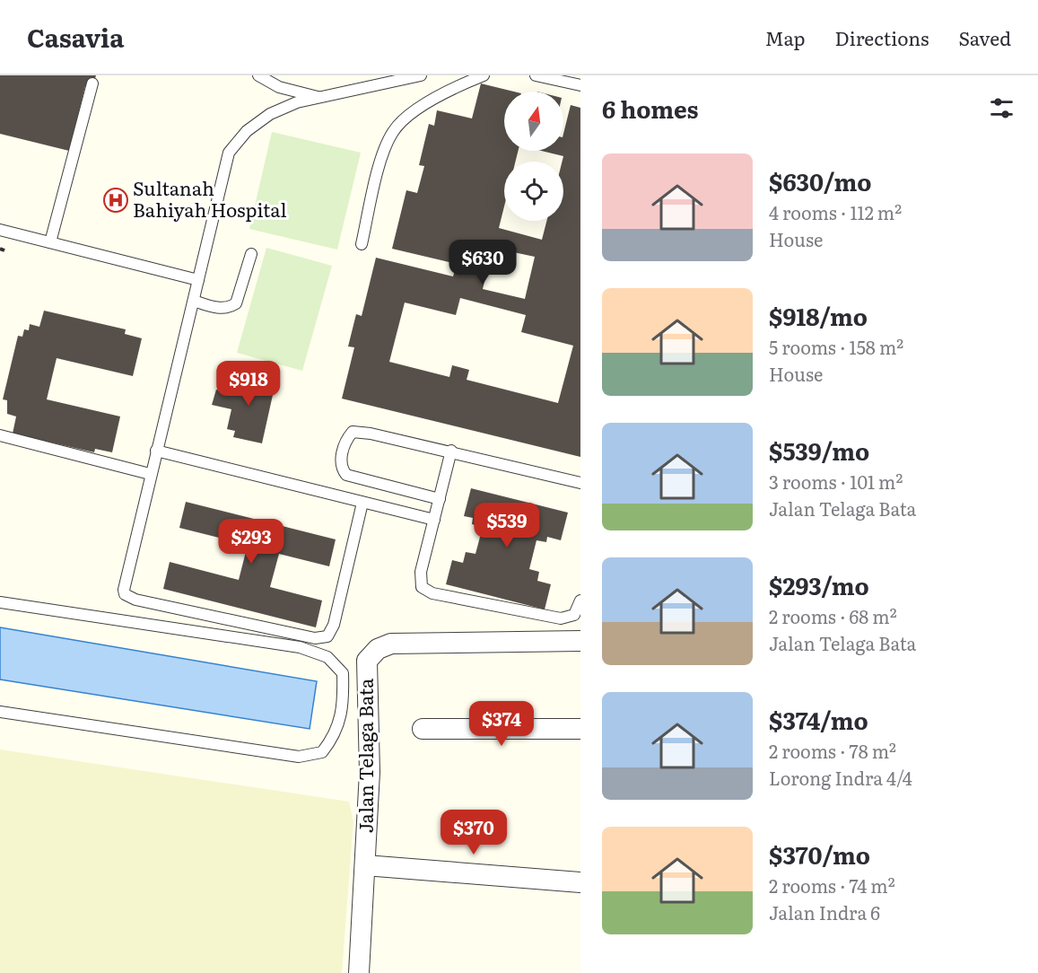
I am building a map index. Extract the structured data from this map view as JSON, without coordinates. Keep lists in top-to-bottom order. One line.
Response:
{"streets":{"street":["Jalan Telaga Bata"]},"places":{"hospital":["Sultanah Bahiyah Hospital"]},"north":"top","page":{"header":"Casavia","nav":["Map","Directions","Saved"],"heading":"6 homes","list":[{"name":"$630/mo","note":"4 rooms · 112 m² · House"},{"name":"$918/mo","note":"5 rooms · 158 m² · House"},{"name":"$539/mo","note":"3 rooms · 101 m² · Jalan Telaga Bata"},{"name":"$293/mo","note":"2 rooms · 68 m² · Jalan Telaga Bata"},{"name":"$374/mo","note":"2 rooms · 78 m² · Lorong Indra 4/4"},{"name":"$370/mo","note":"2 rooms · 74 m² · Jalan Indra 6"}],"price":["$630","$918","$539","$293","$374","$370"]}}
